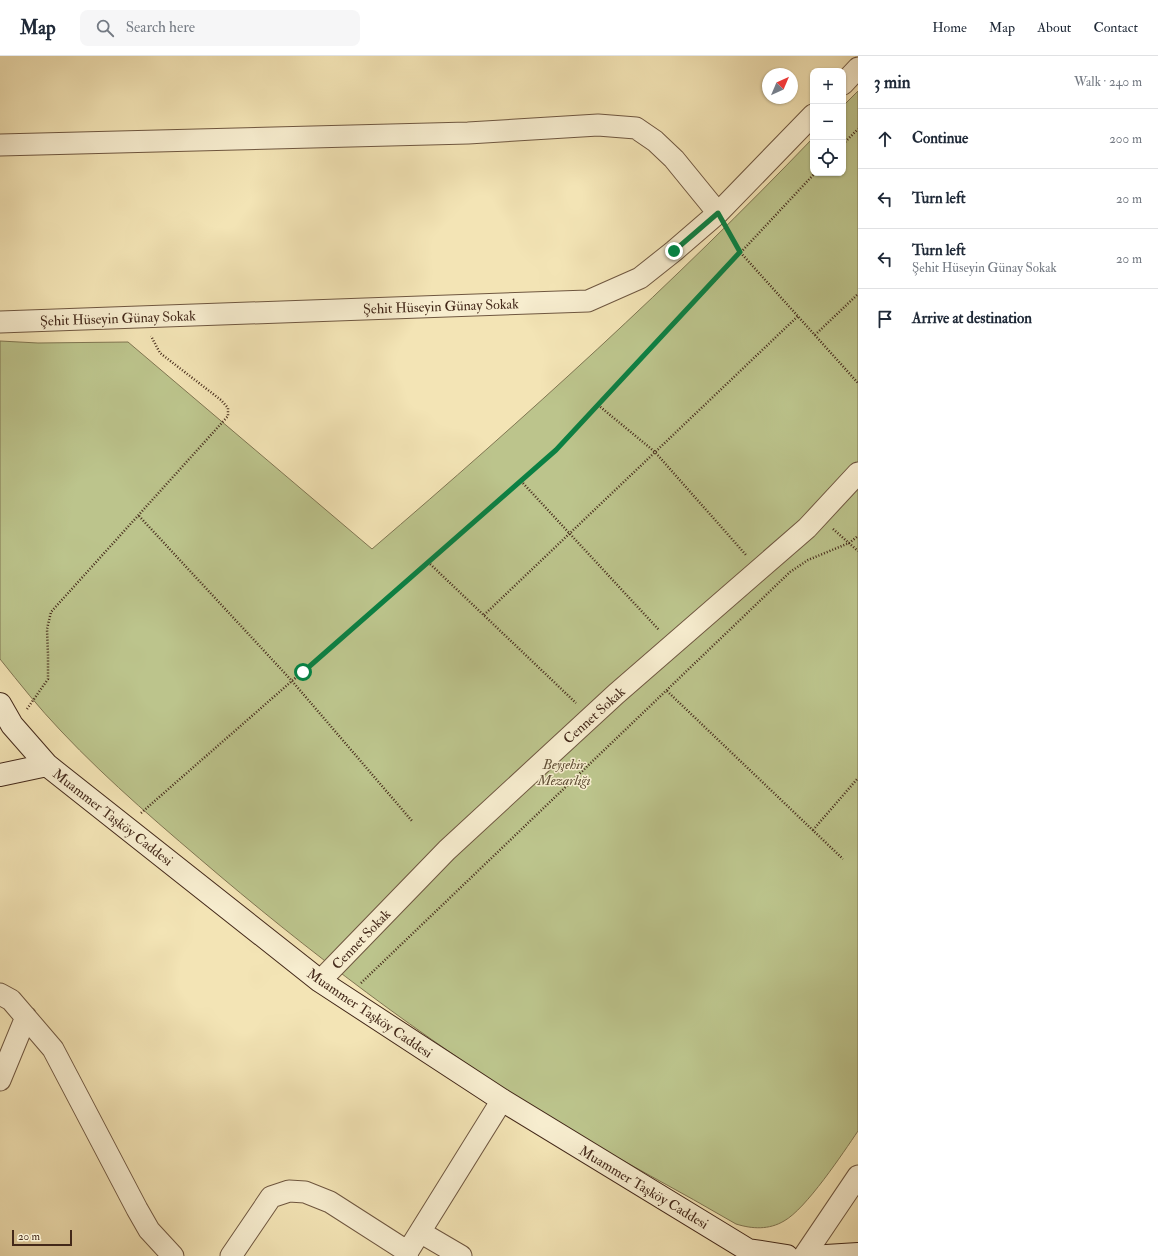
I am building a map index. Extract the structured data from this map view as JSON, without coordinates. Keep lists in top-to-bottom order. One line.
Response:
{"streets":{"street":["Şehit Hüseyin Günay Sokak","Cennet Sokak","Muammer Taşköy Caddesi"]},"crossings":[["Cennet Sokak","Muammer Taşköy Caddesi"]],"parks":["Beyşehir Mezarlığı"],"scale_bar":"20 m","north":"top right","page":{"header":"Map","search":"Search here","nav":["Home","Map","About","Contact"],"heading":["3 min","Walk · 240 m"],"map_buttons":["+","−"],"list":[["Continue","200 m"],["Turn left","20 m"],["Turn left","Şehit Hüseyin Günay Sokak","20 m"],"Arrive at destination"],"scale":"20 m"}}
